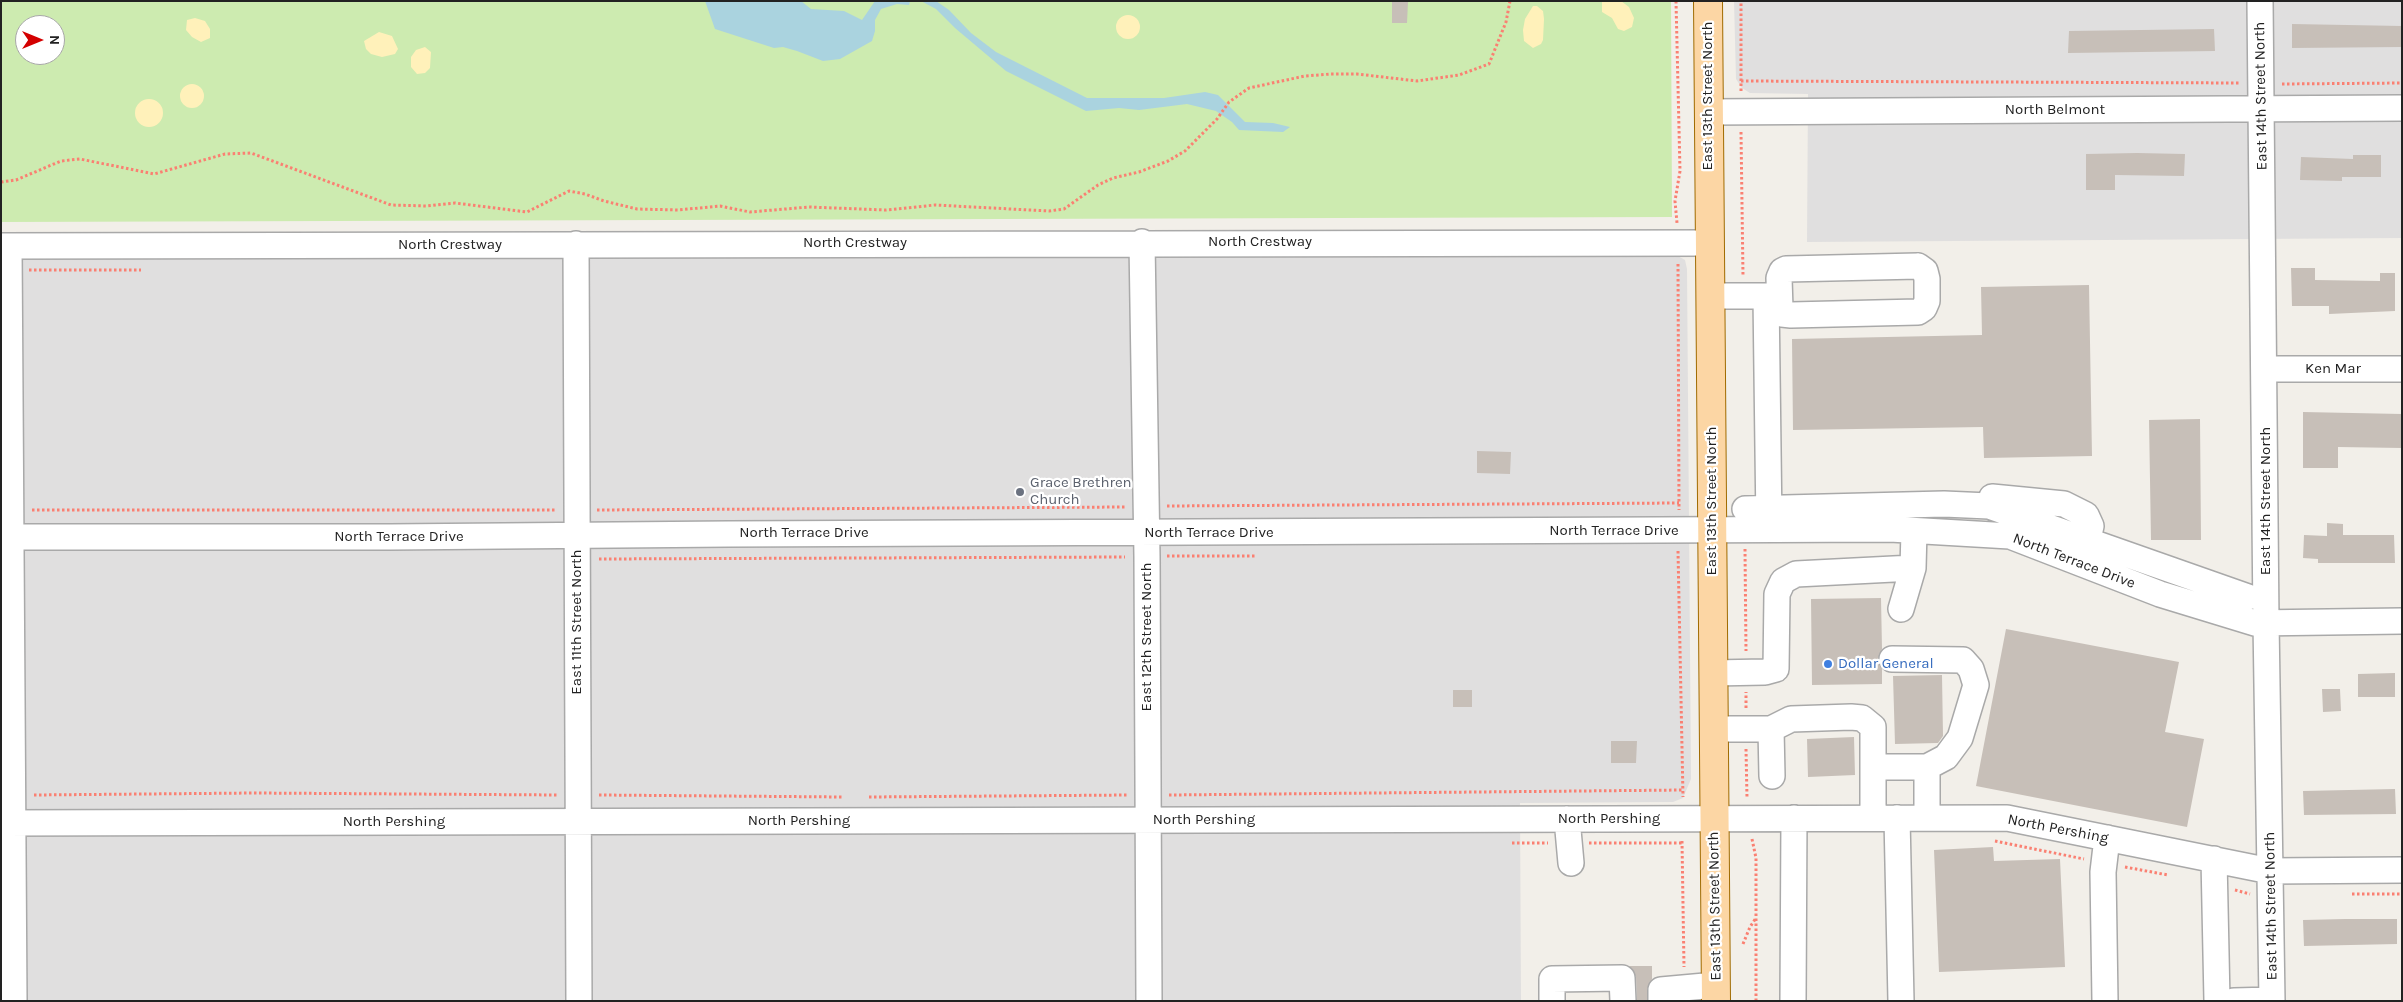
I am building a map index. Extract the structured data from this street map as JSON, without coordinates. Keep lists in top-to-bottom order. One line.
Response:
{"streets":{"main road":["East 13th Street North"],"street":["East 14th Street North","North Belmont","North Crestway","Ken Mar","North Terrace Drive","East 11th Street North","East 12th Street North","North Pershing"]},"crossings":[["East 13th Street North","North Belmont"],["East 13th Street North","North Crestway"],["East 13th Street North","North Terrace Drive"],["East 13th Street North","North Pershing"],["East 14th Street North","North Belmont"],["East 14th Street North","Ken Mar"],["East 14th Street North","North Terrace Drive"],["East 14th Street North","North Pershing"],["North Crestway","East 11th Street North"],["North Crestway","East 12th Street North"],["North Terrace Drive","East 11th Street North"],["North Terrace Drive","East 12th Street North"],["East 11th Street North","North Pershing"],["East 12th Street North","North Pershing"]],"places":["Grace Brethren Church","Dollar General"],"north":"right"}
